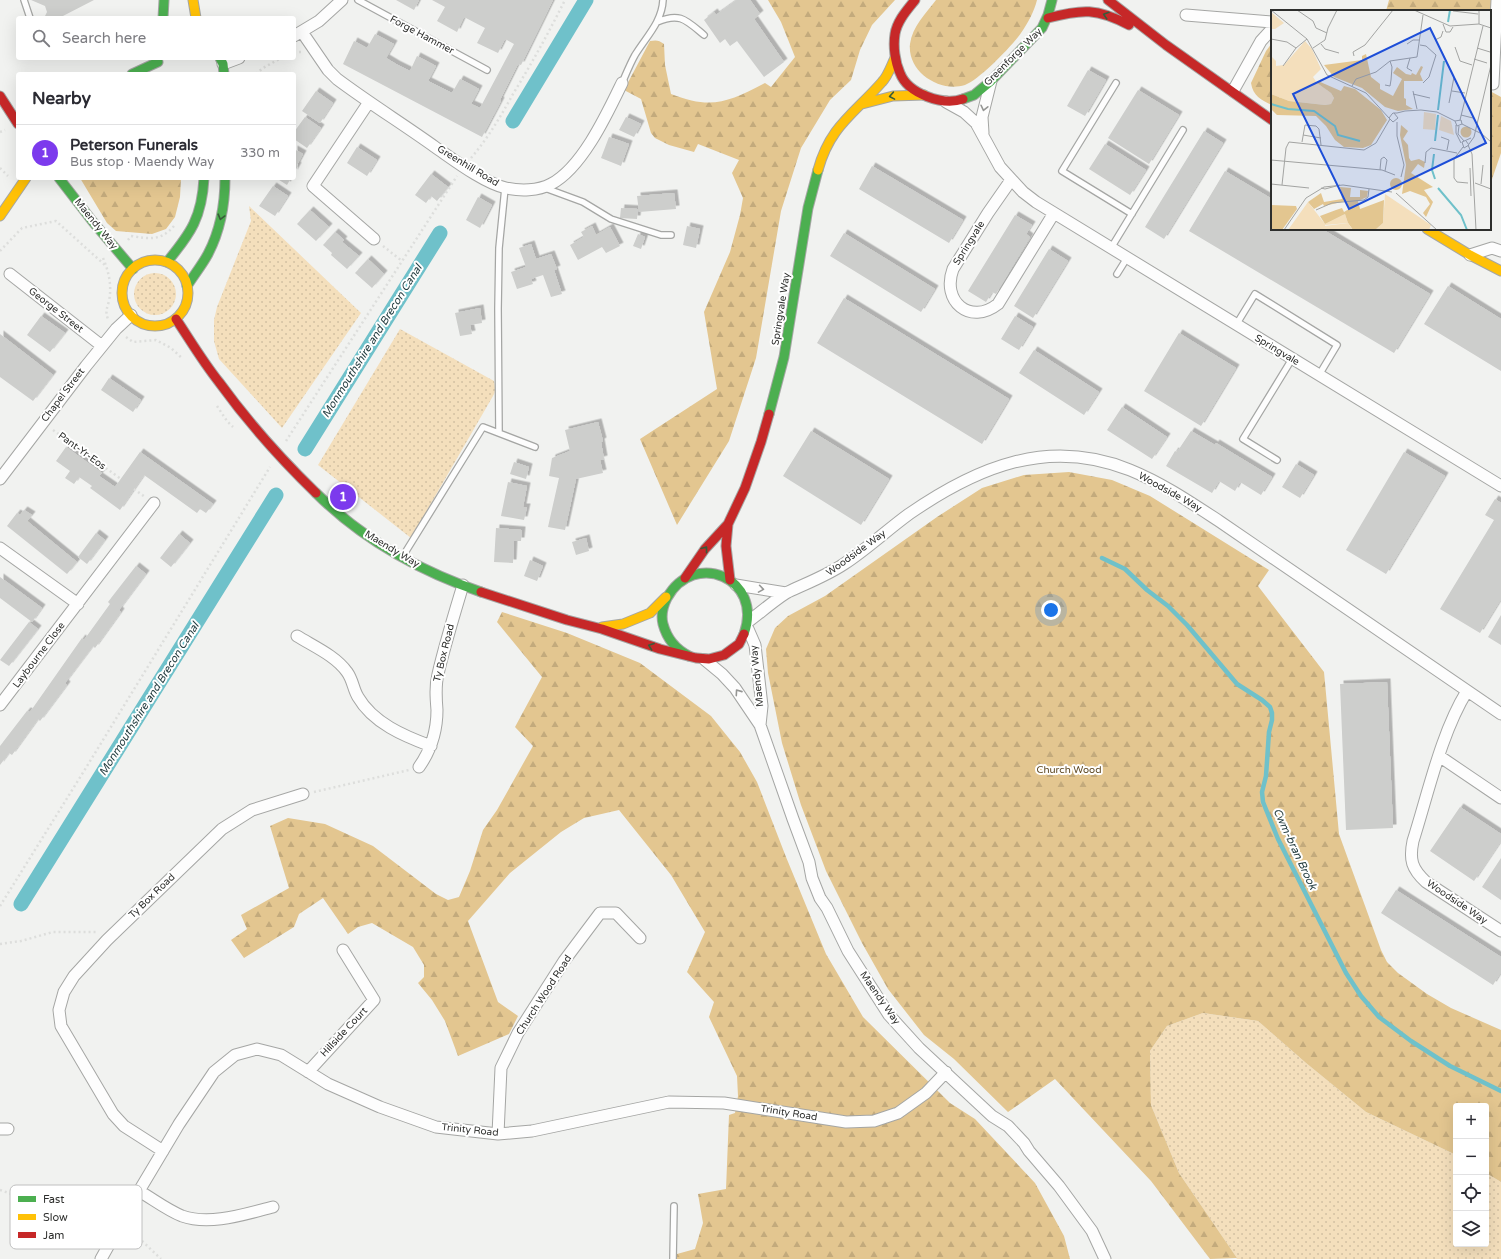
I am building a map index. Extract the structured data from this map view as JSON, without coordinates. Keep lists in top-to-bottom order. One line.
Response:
{"streets":{"street":["Greenforge Way","Greenhill Road","Maendy Way","Springvale","Springvale Way","George Street","Chapel Street","Woodside Way","Ty Box Road","Laybourne Close","Church Wood Road","Hillside Court","Trinity Road"],"lane":["Forge Hammer"],"path":["Pant-Yr-Eos"]},"crossings":[["Greenforge Way","Springvale"],["Greenforge Way","Springvale Way"],["Maendy Way","Springvale Way"],["Maendy Way","Chapel Street"],["Maendy Way","Woodside Way"],["Maendy Way","Ty Box Road"],["Maendy Way","Trinity Road"],["Springvale Way","Woodside Way"],["George Street","Chapel Street"],["Chapel Street","Pant-Yr-Eos"],["Ty Box Road","Trinity Road"],["Church Wood Road","Trinity Road"],["Hillside Court","Trinity Road"]],"water":["Monmouthshire and Brecon Canal","Cwm-bran Brook"],"parks":["Church Wood"],"legend":["Fast","Slow","Jam"],"page":{"search":"Search here","heading":"Nearby","list":[{"mark":"1","name":"Peterson Funerals","note":"Bus stop · Maendy Way","value":"330 m"}],"pins":"1","map_buttons":["+","−"]}}
